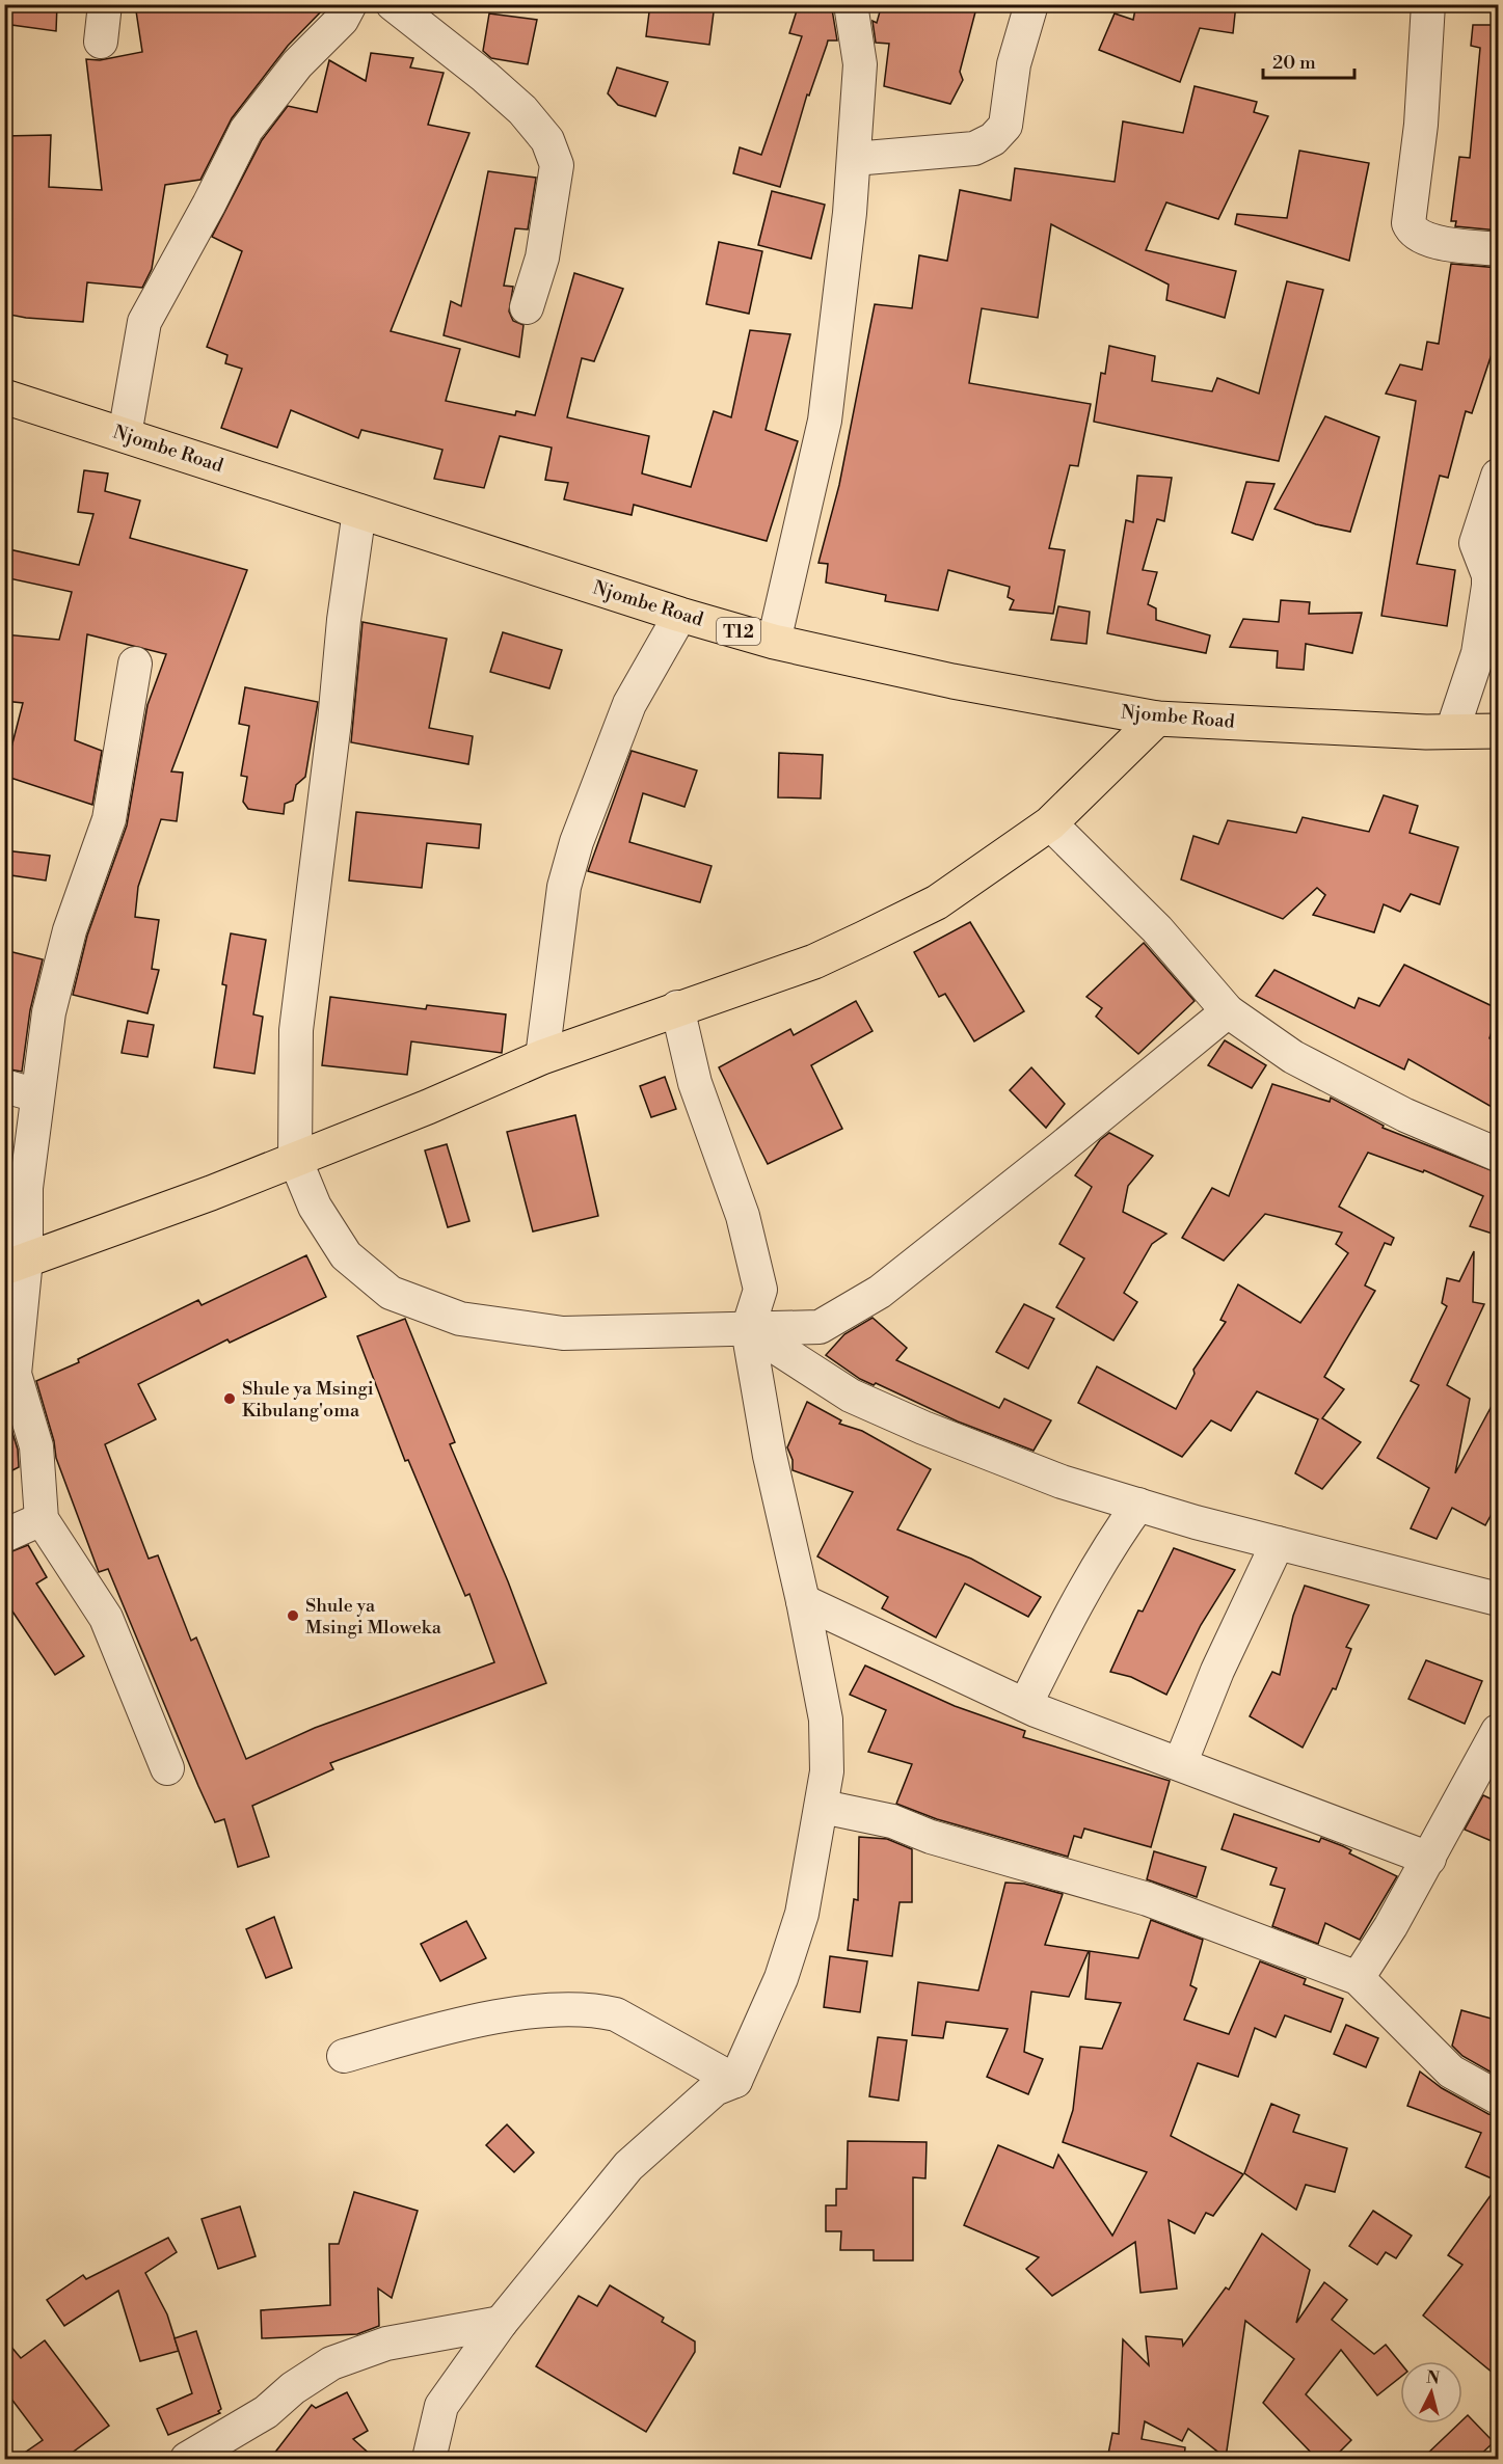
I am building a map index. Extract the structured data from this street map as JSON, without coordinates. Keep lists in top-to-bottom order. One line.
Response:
{"streets":{"main road":["Njombe Road","T12"]},"places":["Shule ya Msingi Kibulang'oma","Shule ya Msingi Mloweka"],"scale_bar":"20 m","north":"top"}
